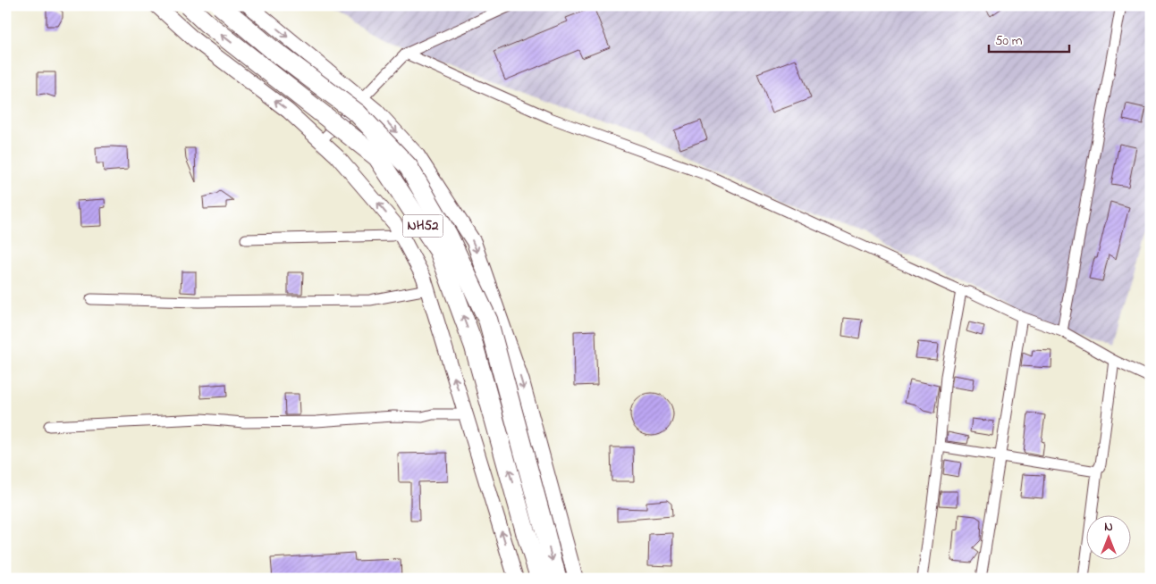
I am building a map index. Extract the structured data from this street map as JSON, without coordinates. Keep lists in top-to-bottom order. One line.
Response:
{"streets":{"highway":["NH52"]},"scale_bar":"50 m","north":"top"}
